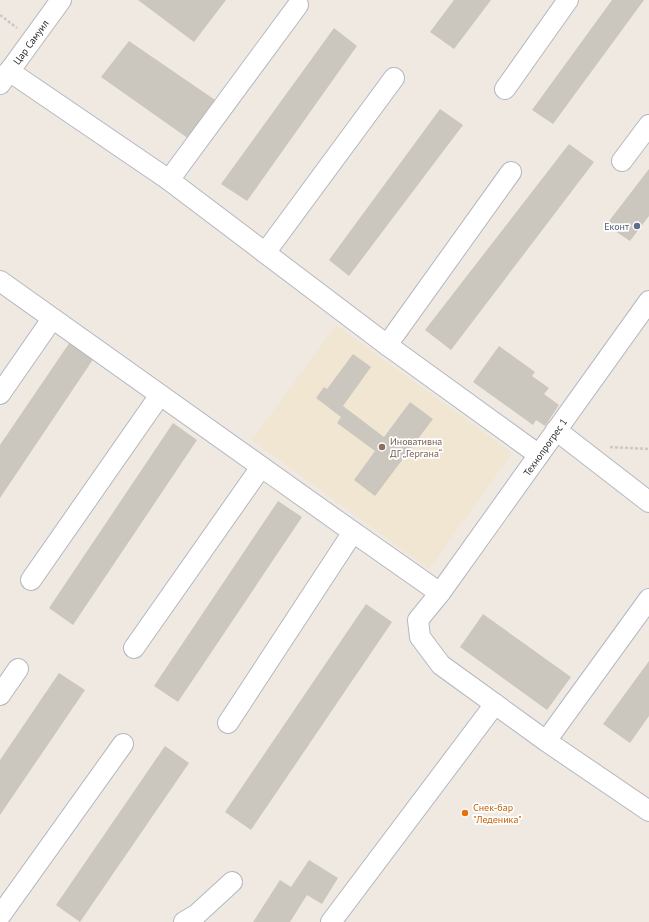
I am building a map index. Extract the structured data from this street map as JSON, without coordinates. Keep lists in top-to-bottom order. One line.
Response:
{"streets":{"street":["Цар Самуил","Технопрогрес 1"]},"places":["Еконт","Иновативна ДГ „Гергана“","Снек-бар \"Леденика\""]}
